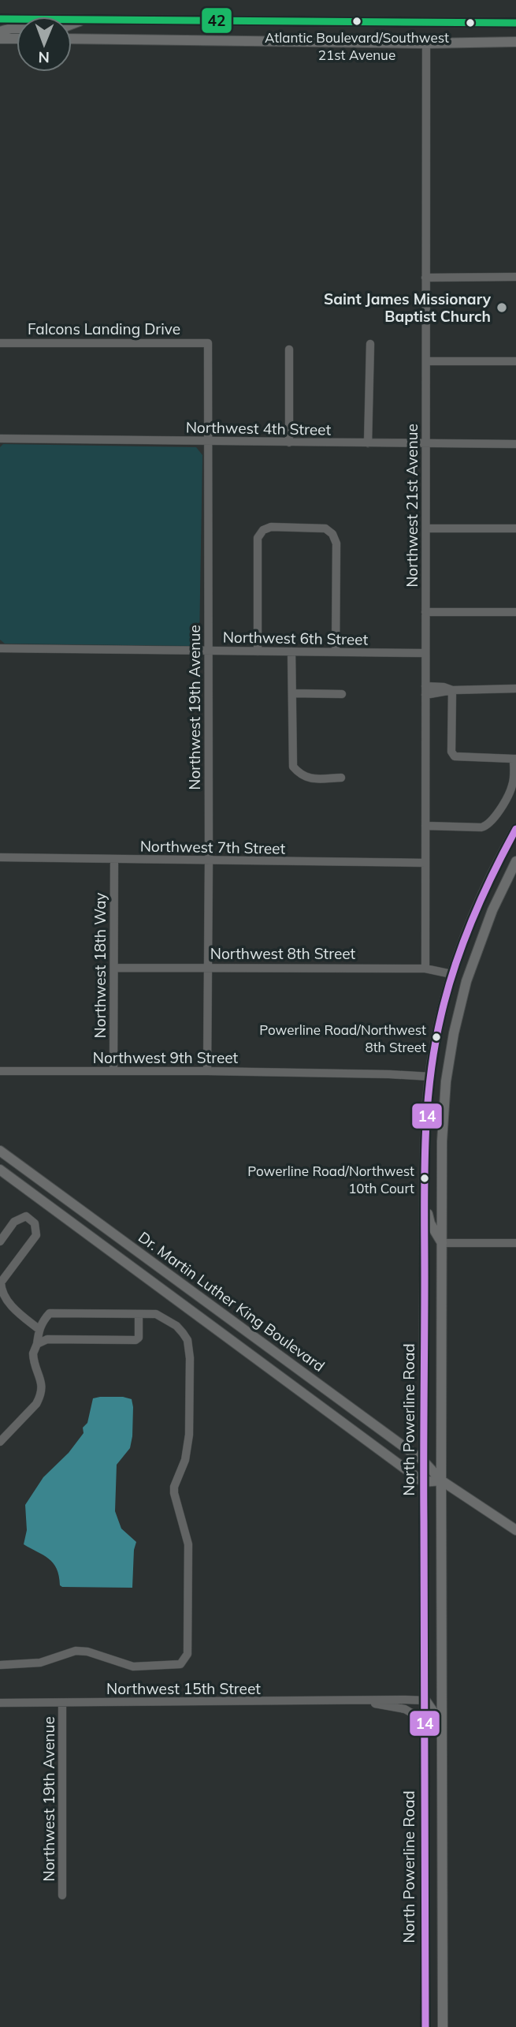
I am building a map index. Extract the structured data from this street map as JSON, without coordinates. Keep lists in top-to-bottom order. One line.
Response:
{"streets":{"main road":["Dr. Martin Luther King Boulevard","North Powerline Road"],"street":["Falcons Landing Drive","Northwest 4th Street","Northwest 21st Avenue","Northwest 6th Street","Northwest 19th Avenue","Northwest 7th Street","Northwest 8th Street","Northwest 18th Way","Northwest 9th Street","Northwest 15th Street"]},"crossings":[["Falcons Landing Drive","Northwest 19th Avenue"],["Northwest 4th Street","Northwest 21st Avenue"],["Northwest 4th Street","Northwest 19th Avenue"],["Northwest 21st Avenue","Northwest 6th Street"],["Northwest 21st Avenue","Northwest 7th Street"],["Northwest 21st Avenue","Northwest 8th Street"],["Northwest 6th Street","Northwest 19th Avenue"],["Northwest 19th Avenue","Northwest 7th Street"],["Northwest 19th Avenue","Northwest 8th Street"],["Northwest 19th Avenue","Northwest 9th Street"],["Northwest 19th Avenue","Northwest 15th Street"],["Northwest 7th Street","Northwest 18th Way"],["Northwest 8th Street","Northwest 18th Way"],["Northwest 8th Street","North Powerline Road"],["Northwest 18th Way","Northwest 9th Street"],["Northwest 9th Street","North Powerline Road"],["Dr. Martin Luther King Boulevard","North Powerline Road"],["North Powerline Road","Northwest 15th Street"]],"places":["Atlantic Boulevard/Southwest 21st Avenue","Saint James Missionary Baptist Church","Powerline Road/Northwest 8th Street","Powerline Road/Northwest 10th Court"],"lines":["transit line 42","transit line 14"],"north":"bottom"}
